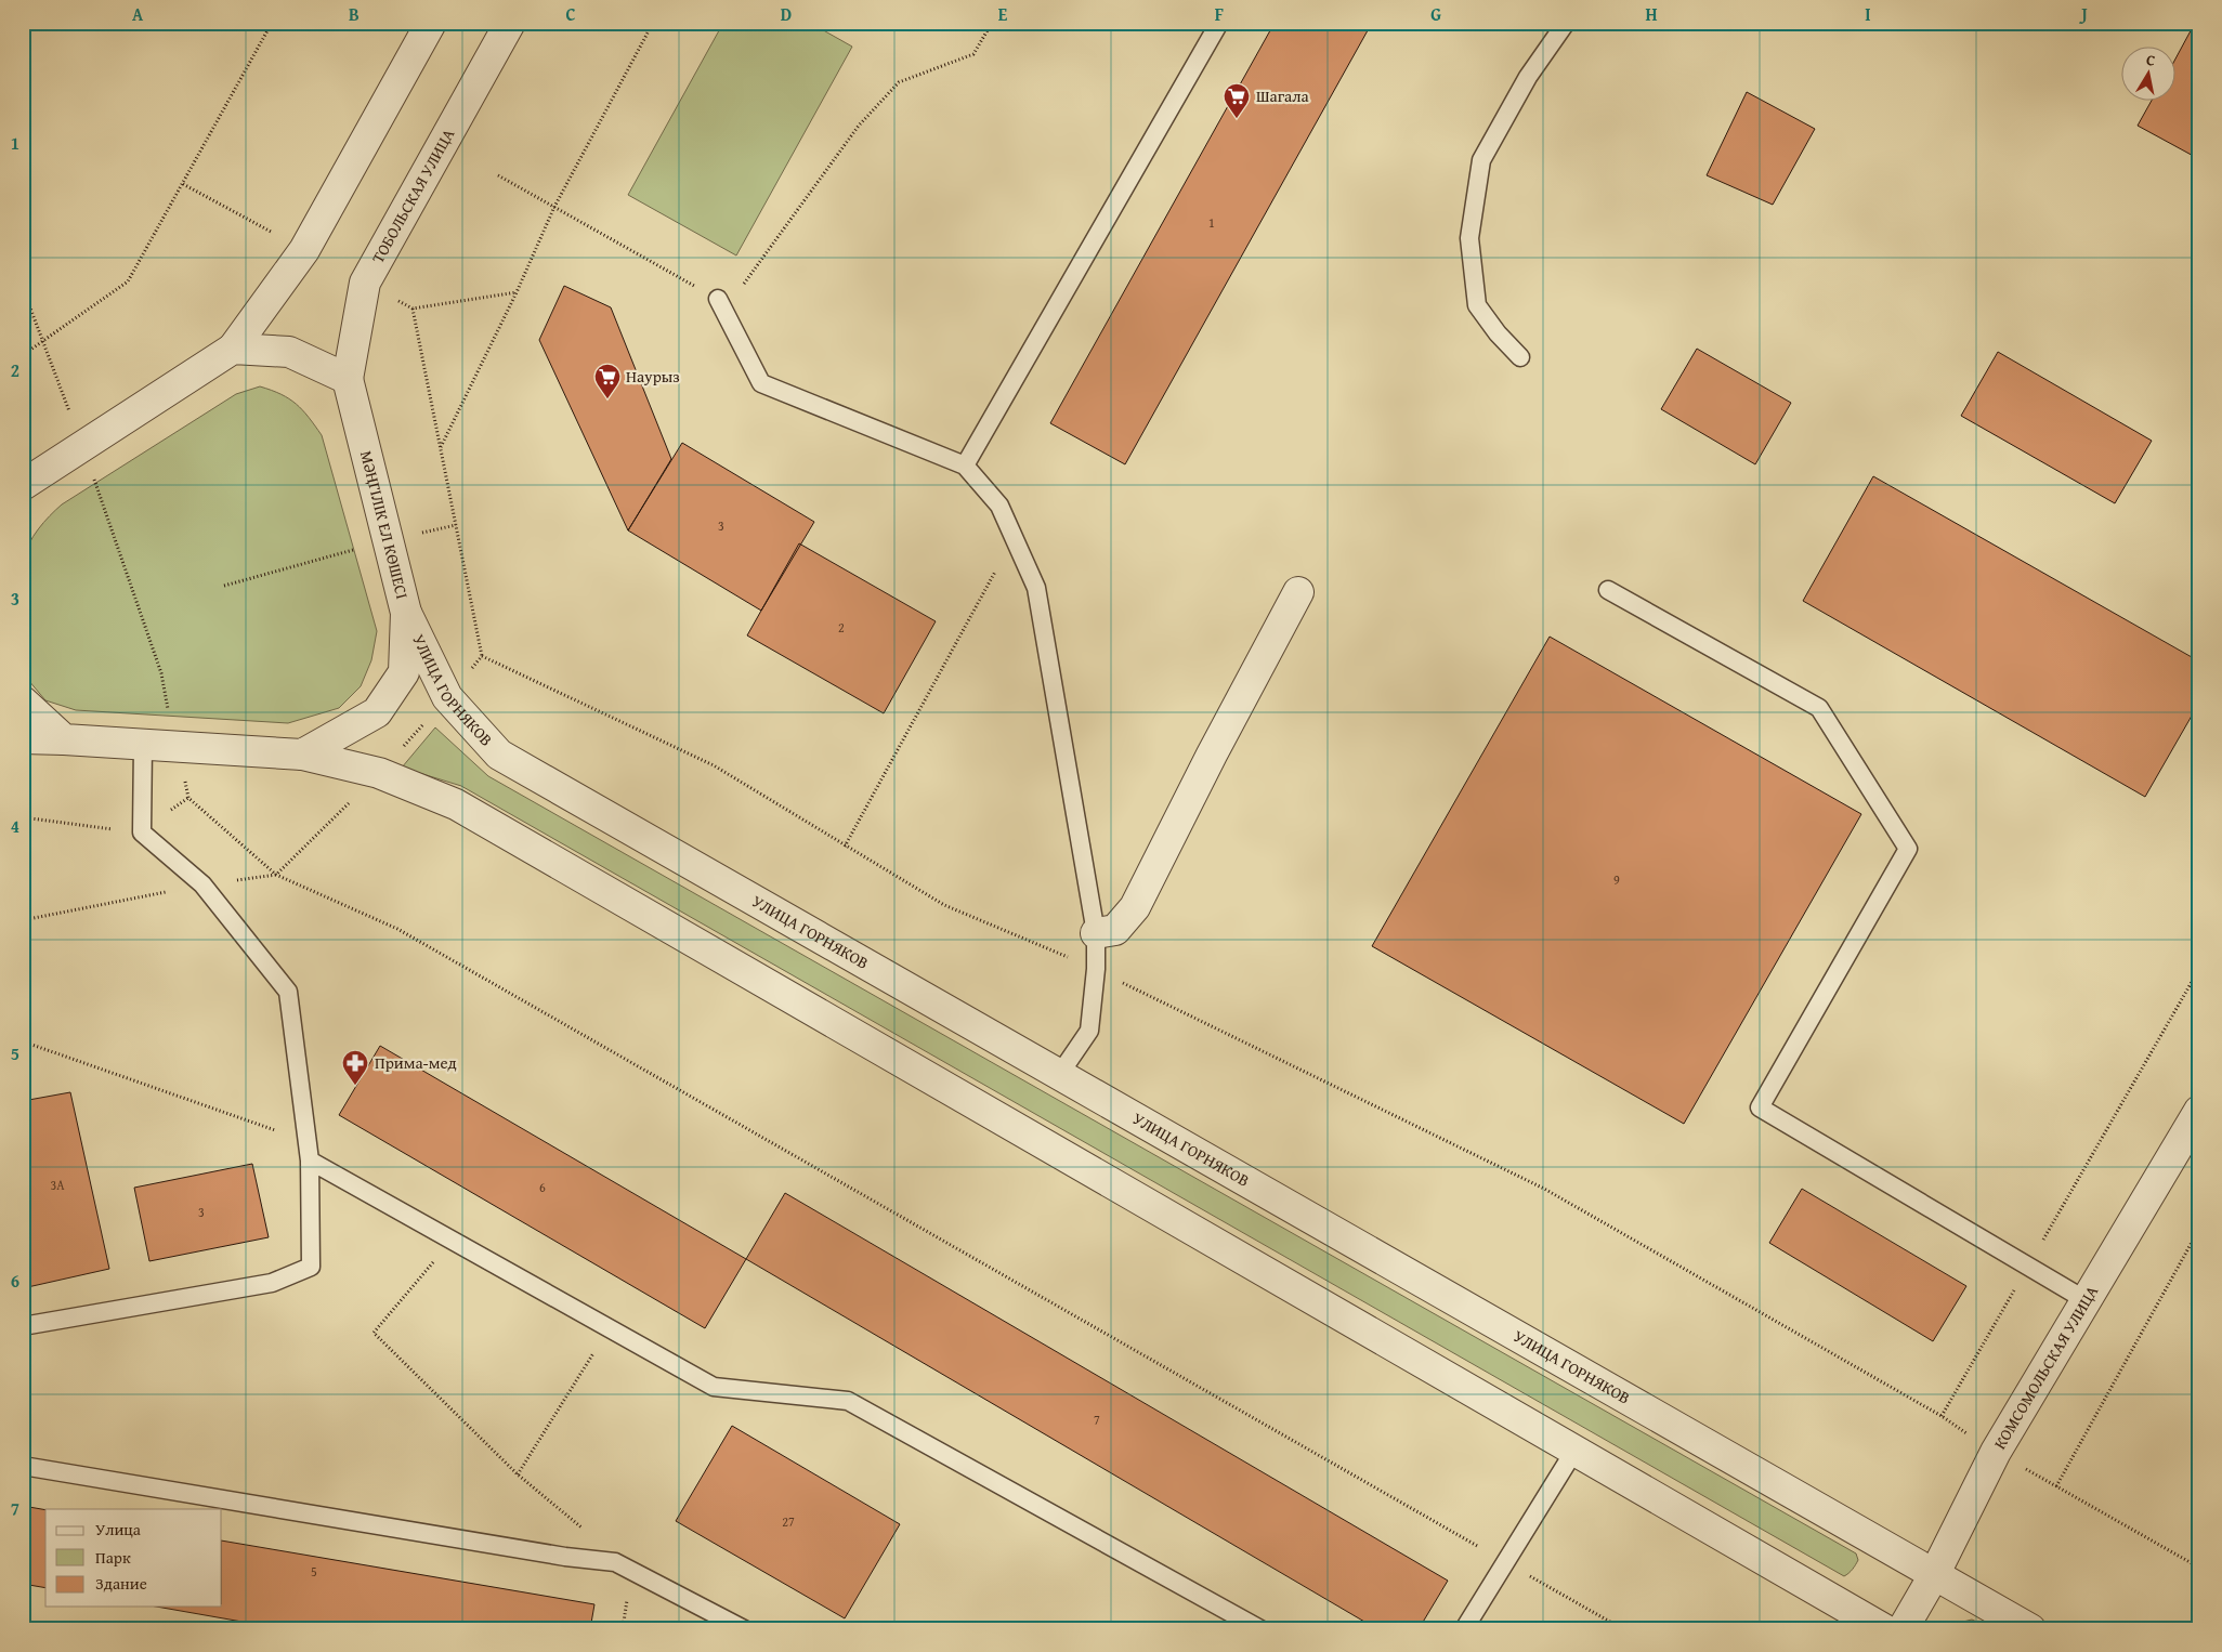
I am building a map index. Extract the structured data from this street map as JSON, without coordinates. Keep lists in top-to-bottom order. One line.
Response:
{"streets":{"street":["ТОБОЛЬСКАЯ УЛИЦА","МӘҢГІЛІК ЕЛ КӨШЕСІ","УЛИЦА ГОРНЯКОВ","КОМСОМОЛЬСКАЯ УЛИЦА"]},"crossings":[["ТОБОЛЬСКАЯ УЛИЦА","МӘҢГІЛІК ЕЛ КӨШЕСІ"],["МӘҢГІЛІК ЕЛ КӨШЕСІ","УЛИЦА ГОРНЯКОВ"],["УЛИЦА ГОРНЯКОВ","КОМСОМОЛЬСКАЯ УЛИЦА"]],"places":{"supermarket":["Шагала","Наурыз"],"pharmacy":["Прима-мед"]},"house_numbers":["1","3","2","9","3А","6","3","7","27","5"],"legend":["Улица","Парк","Здание"],"north":"top","grid":{"columns":["A","B","C","D","E","F","G","H","I","J"],"rows":["1","2","3","4","5","6","7"]}}
